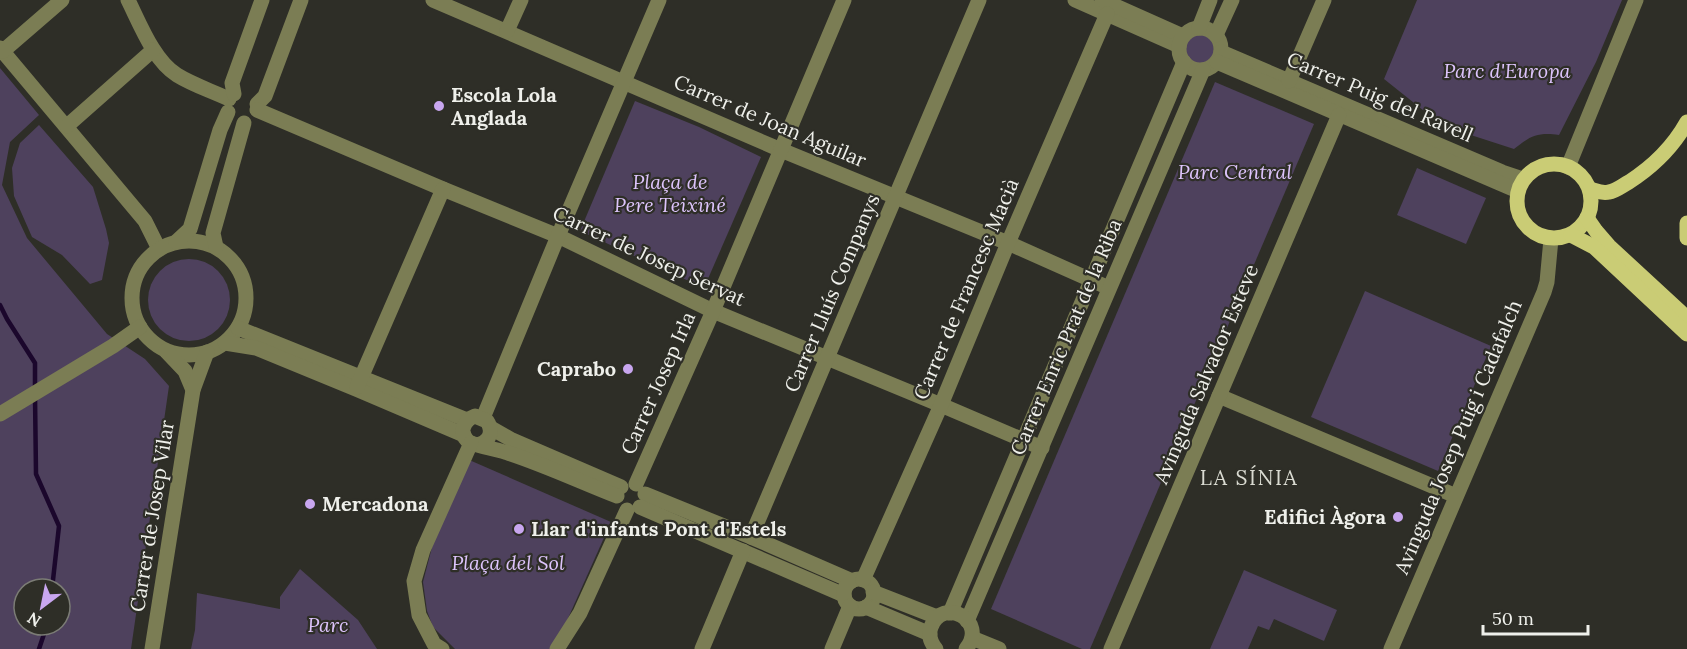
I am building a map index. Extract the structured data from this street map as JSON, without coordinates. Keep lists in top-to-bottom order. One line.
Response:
{"streets":{"street":["Carrer Puig del Ravell","Carrer de Joan Aguilar","Carrer de Josep Servat","Carrer de Francesc Macià","Carrer Lluís Companys","Carrer Enric Prat de la Riba","Avinguda Salvador Esteve","Carrer Josep Irla","Avinguda Josep Puig i Cadafalch","Carrer de Josep Vilar"]},"crossings":[["Carrer Puig del Ravell","Carrer Enric Prat de la Riba"],["Carrer Puig del Ravell","Avinguda Salvador Esteve"],["Carrer Puig del Ravell","Avinguda Josep Puig i Cadafalch"],["Carrer de Joan Aguilar","Carrer de Francesc Macià"],["Carrer de Joan Aguilar","Carrer Lluís Companys"],["Carrer de Joan Aguilar","Carrer Enric Prat de la Riba"],["Carrer de Joan Aguilar","Carrer Josep Irla"],["Carrer de Josep Servat","Carrer de Francesc Macià"],["Carrer de Josep Servat","Carrer Lluís Companys"],["Carrer de Josep Servat","Carrer Enric Prat de la Riba"],["Carrer de Josep Servat","Carrer Josep Irla"]],"districts":["LA SÍNIA"],"parks":["Parc d'Europa","Parc Central","Plaça de Pere Teixiné","Plaça del Sol","Parc"],"places":["Escola Lola Anglada","Caprabo","Mercadona","Edifici Àgora","Llar d'infants Pont d'Estels"],"scale_bar":"50 m","north":"bottom left"}
